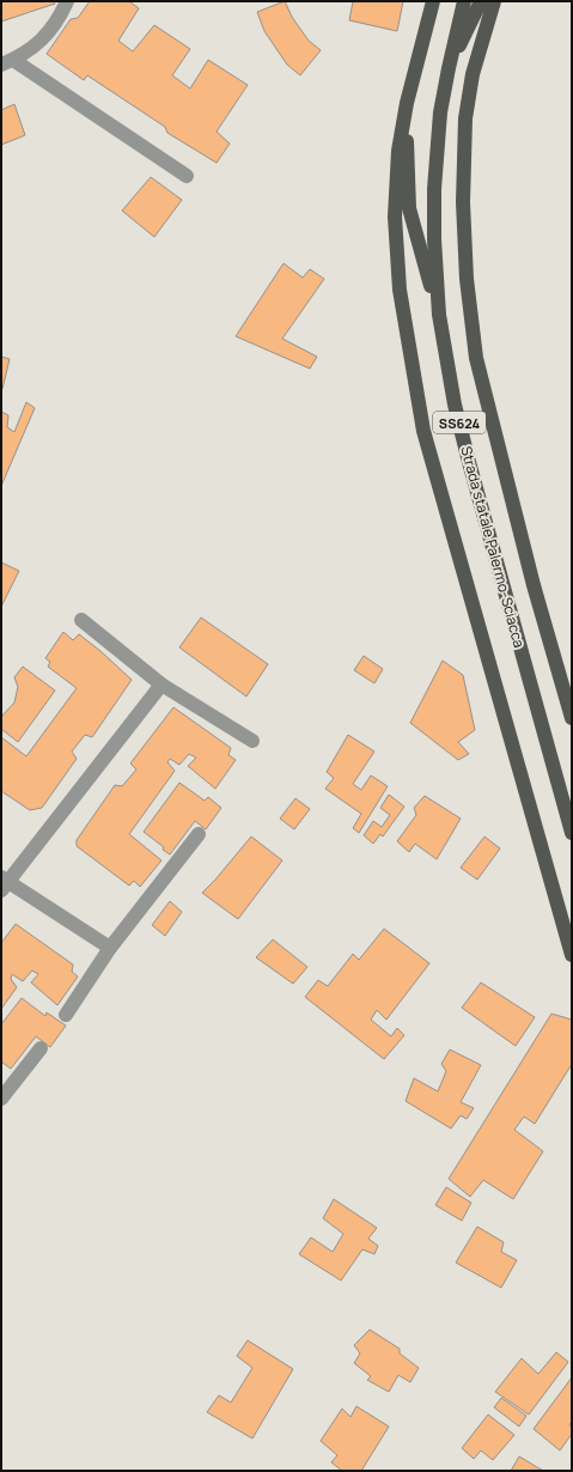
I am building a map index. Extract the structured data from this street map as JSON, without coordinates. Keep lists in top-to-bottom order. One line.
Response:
{"streets":{"main road":["SS624","Strada statale Palermo-Sciacca"]}}
